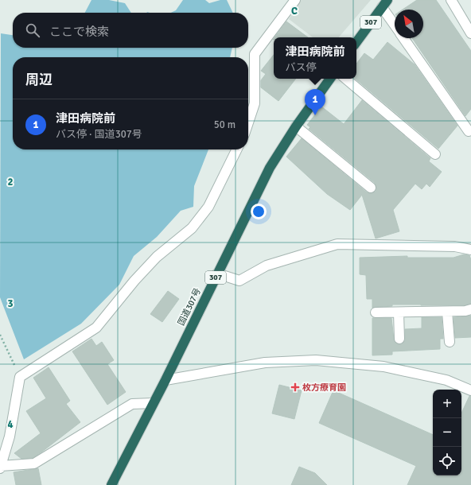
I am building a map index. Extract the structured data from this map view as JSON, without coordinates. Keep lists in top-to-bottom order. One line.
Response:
{"streets":{"highway":["307","国道307号"]},"places":{"health":["枚方療育園"]},"north":"top left","page":{"search":"ここで検索","popup":["津田病院前","バス停"],"heading":"周辺","pins":"1","list":[{"mark":"1","name":"津田病院前","note":"バス停 · 国道307号","value":"50 m"}],"map_buttons":["+","−"]},"grid":{"columns":["C"],"rows":["2","3","4"]}}
